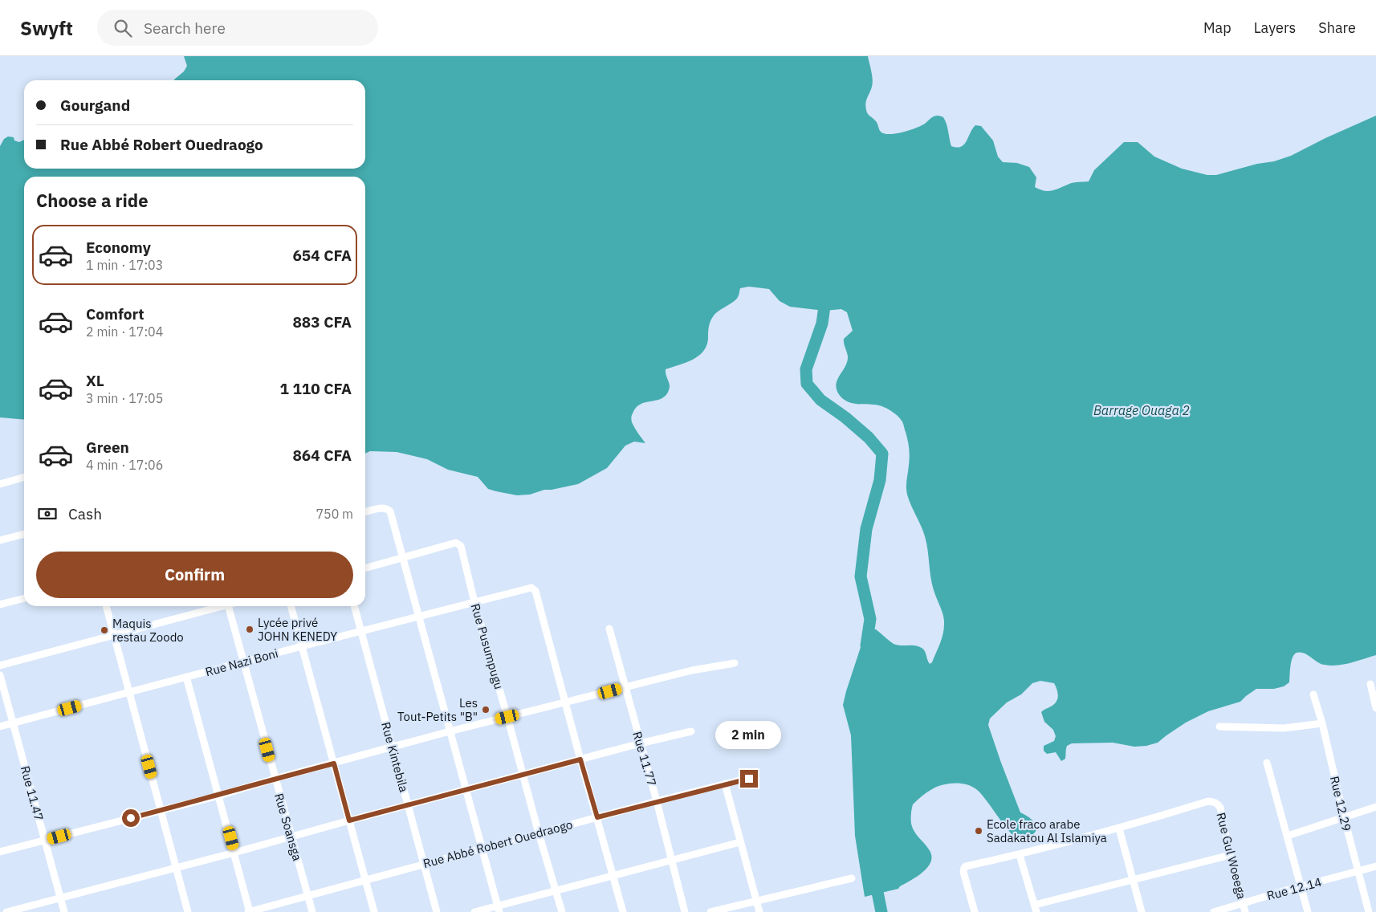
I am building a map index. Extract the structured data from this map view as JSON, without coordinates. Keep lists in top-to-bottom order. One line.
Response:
{"streets":{"street":["Rue Pusumpugu","Rue Nazi Boni","Rue Kintebila","Rue 11.77","Rue 11.47","Rue 12.29","Rue Soansga","Rue Abbé Robert Ouedraogo","Rue Gul Woeega","Rue 12.14"]},"crossings":[["Rue Pusumpugu","Rue Nazi Boni"],["Rue Pusumpugu","Rue Abbé Robert Ouedraogo"],["Rue Nazi Boni","Rue Kintebila"],["Rue Nazi Boni","Rue 11.47"],["Rue Nazi Boni","Rue Soansga"],["Rue Kintebila","Rue Abbé Robert Ouedraogo"],["Rue 11.77","Rue Abbé Robert Ouedraogo"],["Rue 12.29","Rue 12.14"],["Rue Soansga","Rue Abbé Robert Ouedraogo"],["Rue Gul Woeega","Rue 12.14"]],"water":["Barrage Ouaga 2"],"places":["Lycée privé JOHN KENEDY","Maquis restau Zoodo","Les Tout-Petits \"B\"","Ecole fraco arabe Sadakatou Al Islamiya"],"page":{"header":"Swyft","search":"Search here","nav":["Map","Layers","Share"],"banner":["Gourgand","Rue Abbé Robert Ouedraogo"],"heading":"Choose a ride","list":[{"name":"Economy","note":"1 min · 17:03","value":"654 CFA"},{"name":"Comfort","note":"2 min · 17:04","value":"883 CFA"},{"name":"XL","note":"3 min · 17:05","value":"1 110 CFA"},{"name":"Green","note":"4 min · 17:06","value":"864 CFA"}],"pay":["Cash","750 m"],"buttons":"Confirm","bubble":"2 min"}}
